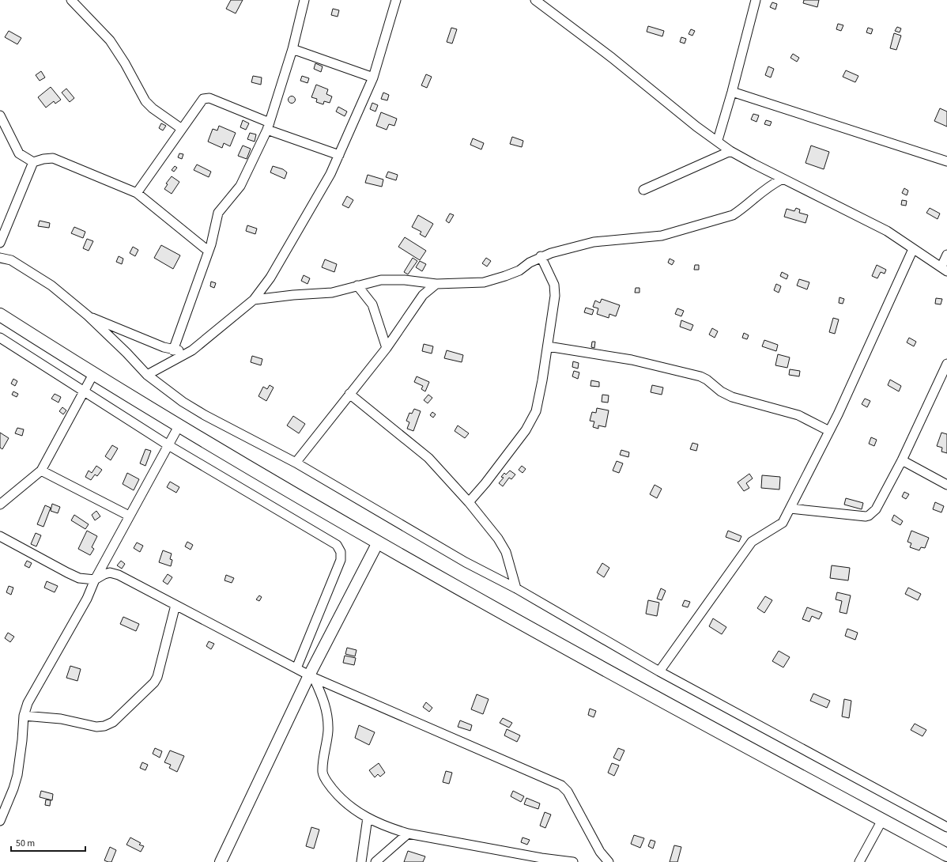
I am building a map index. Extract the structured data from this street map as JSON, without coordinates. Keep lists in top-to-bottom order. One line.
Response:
{"scale_bar":"50 m"}
